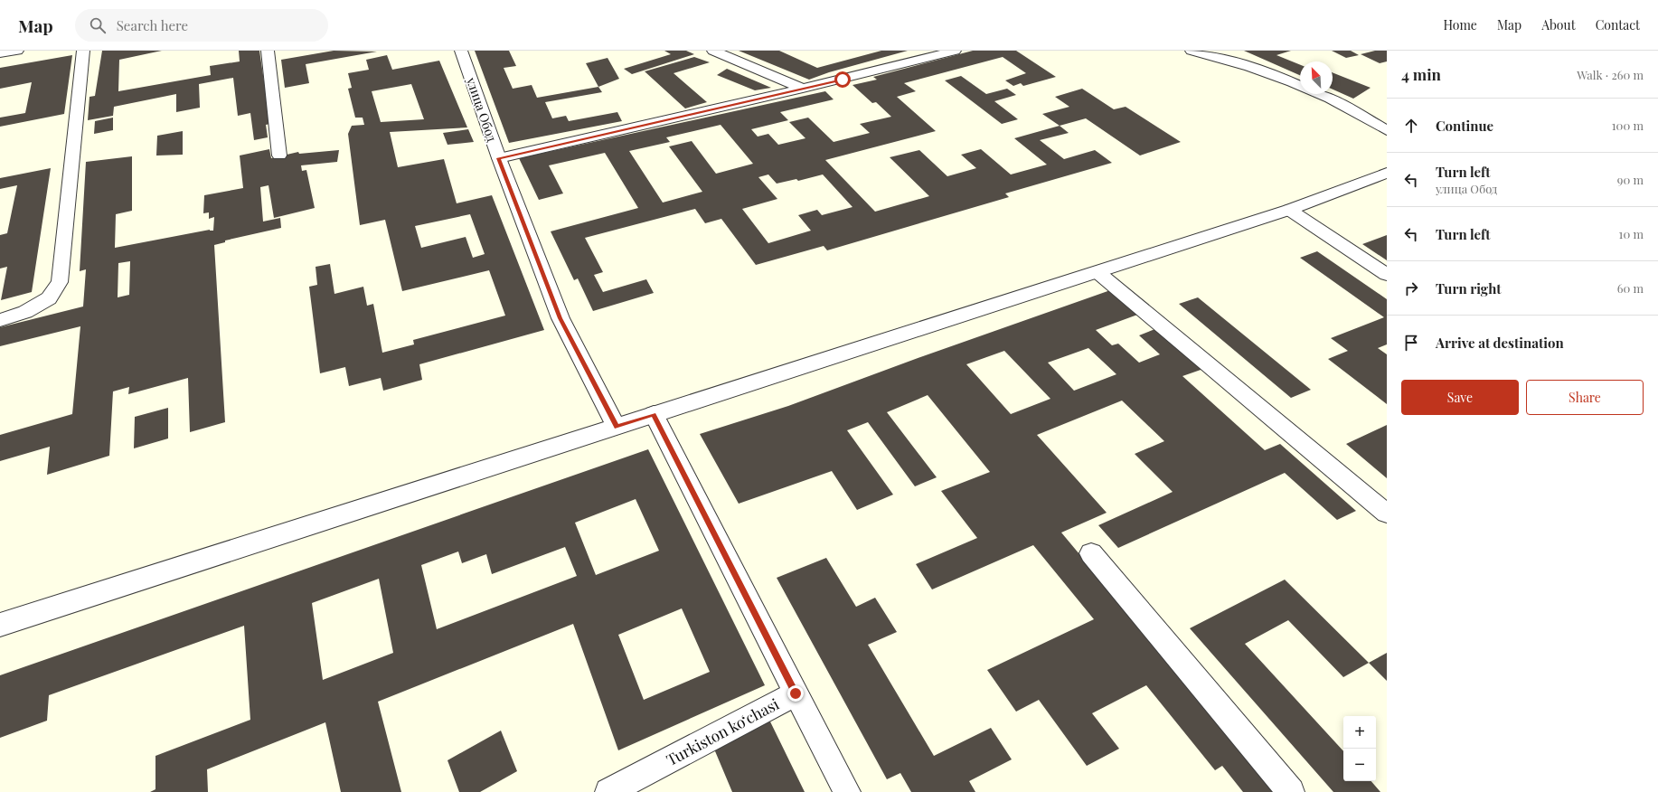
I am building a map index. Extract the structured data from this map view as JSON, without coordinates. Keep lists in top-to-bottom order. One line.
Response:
{"streets":{"street":["улица Обод","Turkiston koʻchasi"]},"north":"top left","page":{"header":"Map","search":"Search here","nav":["Home","Map","About","Contact"],"heading":["4 min","Walk · 260 m"],"list":[["Continue","100 m"],["Turn left","улица Обод","90 m"],["Turn left","10 m"],["Turn right","60 m"],"Arrive at destination"],"buttons":["Save","Share"],"map_buttons":["+","−"]}}
